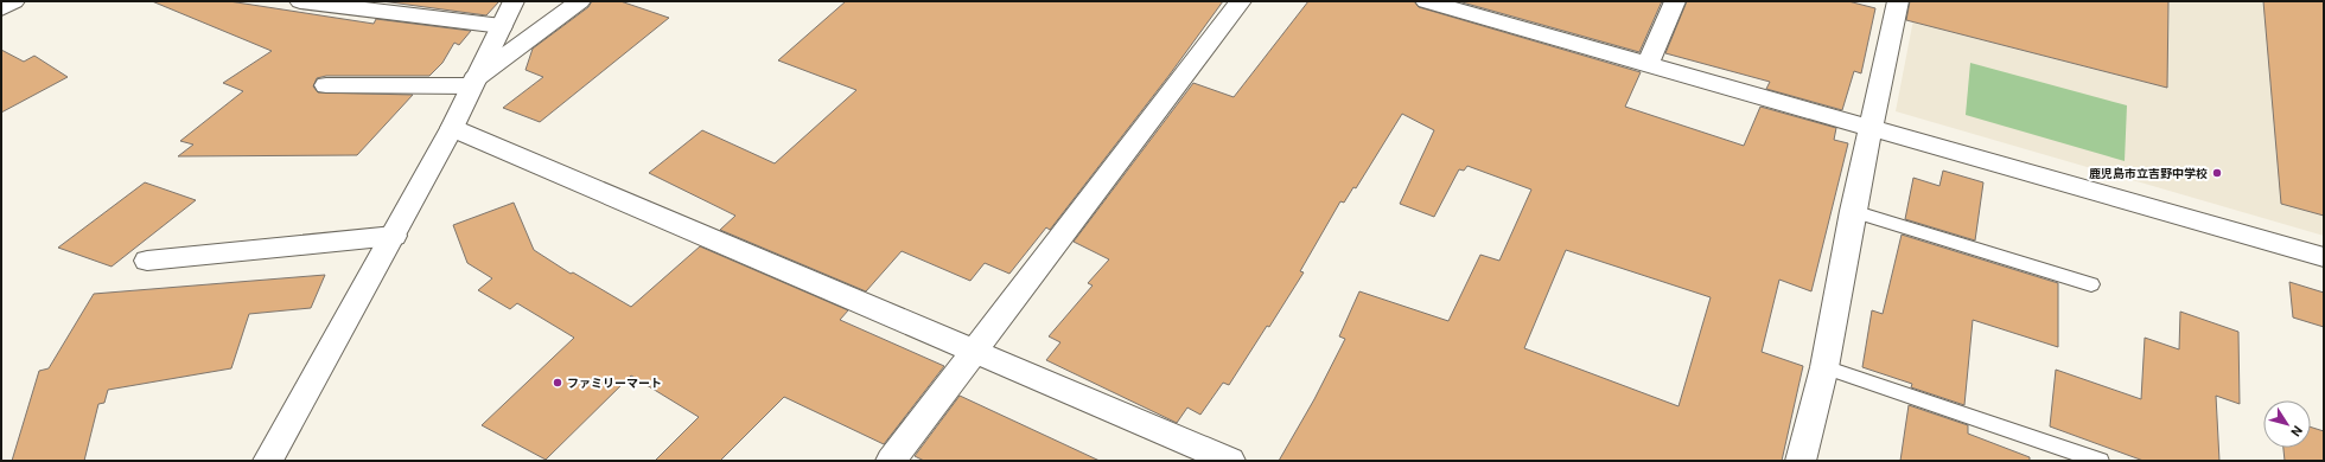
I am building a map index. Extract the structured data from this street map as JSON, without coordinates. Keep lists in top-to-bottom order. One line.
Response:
{"places":["鹿児島市立吉野中学校","ファミリーマート"],"north":"bottom right"}
